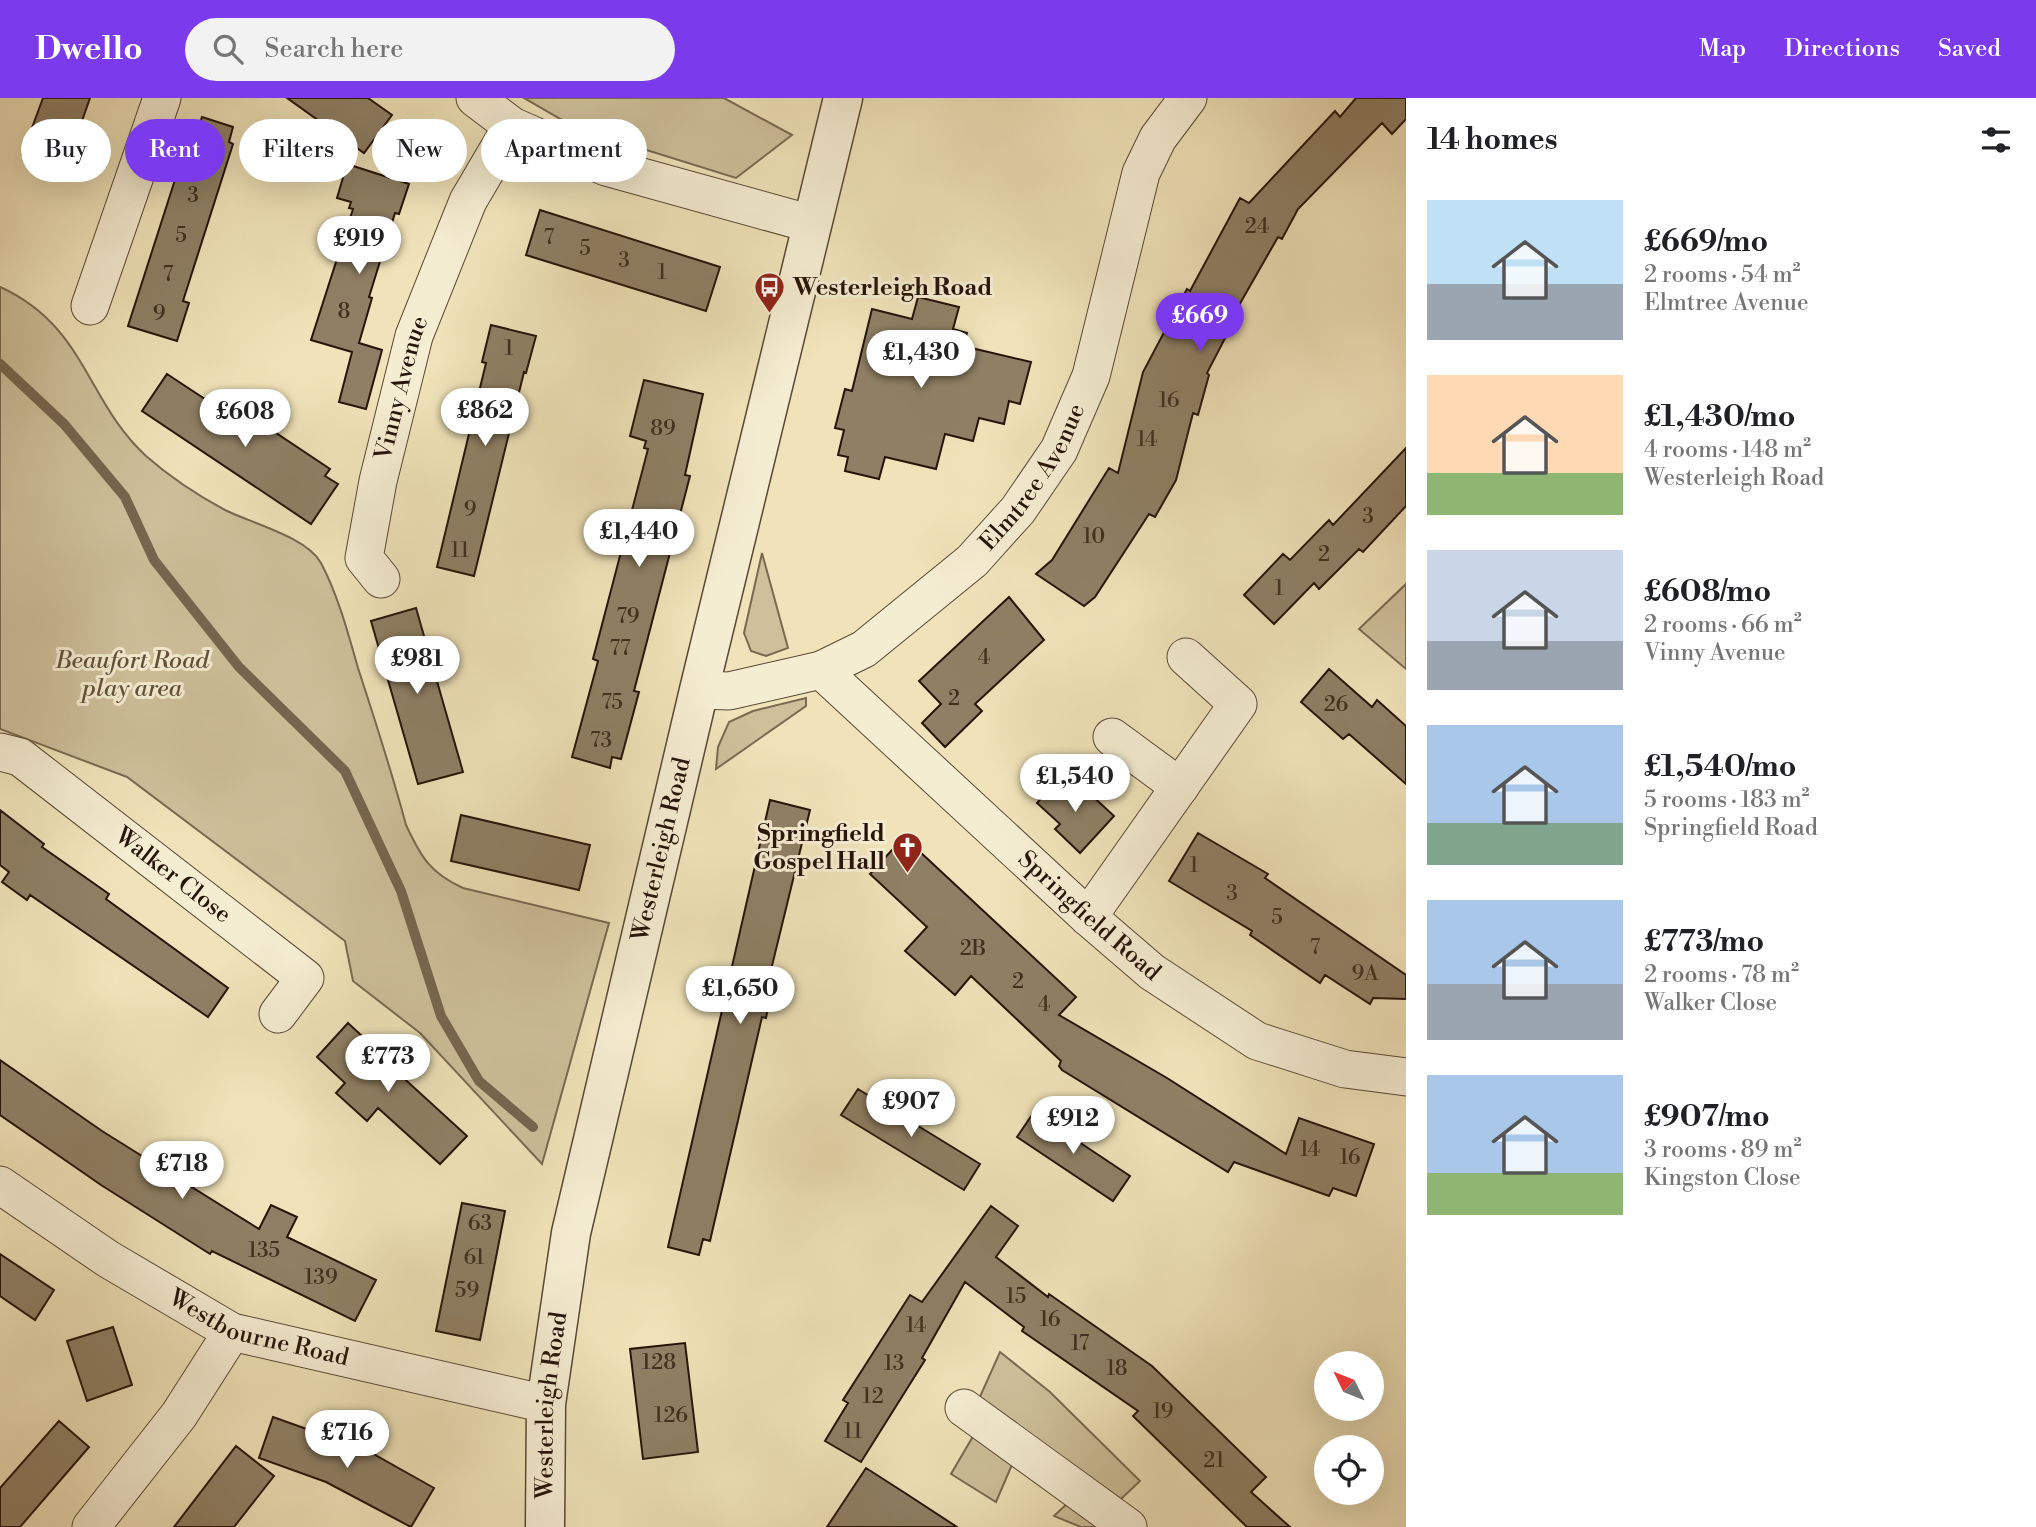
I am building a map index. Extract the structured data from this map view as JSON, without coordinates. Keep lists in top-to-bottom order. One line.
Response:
{"streets":{"street":["Vinny Avenue","Elmtree Avenue","Westerleigh Road","Walker Close","Springfield Road","Westbourne Road"]},"crossings":[["Elmtree Avenue","Westerleigh Road"],["Elmtree Avenue","Springfield Road"],["Westerleigh Road","Westbourne Road"]],"parks":["Beaufort Road play area"],"places":{"bus stop":["Westerleigh Road"],"church":["Springfield Gospel Hall"]},"house_numbers":["3","24","5","7","5","3","1","7","8","9","1","16","89","14","9","3","10","11","2","1","79","77","4","2","75","26","73","1","3","5","7","2B","9A","2","4","14","16","63","135","61","139","59","15","16","14","17","128","13","18","12","19","126","11","21"],"north":"top left","page":{"header":"Dwello","search":"Search here","nav":["Map","Directions","Saved"],"heading":"14 homes","chip":["Buy","Rent","Filters","New","Apartment"],"list":[{"name":"£669/mo","note":"2 rooms · 54 m² · Elmtree Avenue"},{"name":"£1,430/mo","note":"4 rooms · 148 m² · Westerleigh Road"},{"name":"£608/mo","note":"2 rooms · 66 m² · Vinny Avenue"},{"name":"£1,540/mo","note":"5 rooms · 183 m² · Springfield Road"},{"name":"£773/mo","note":"2 rooms · 78 m² · Walker Close"},{"name":"£907/mo","note":"3 rooms · 89 m² · Kingston Close"}],"price":["£919","£669","£1,430","£862","£608","£1,440","£981","£1,540","£1,650","£773","£907","£912","£718","£716"]}}
